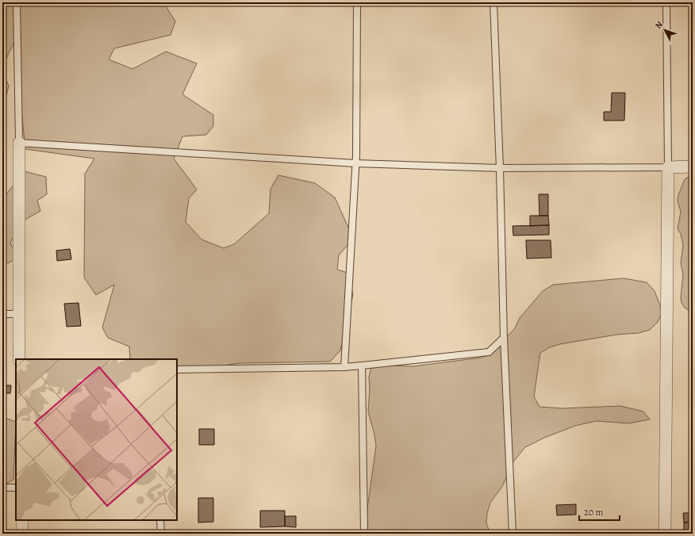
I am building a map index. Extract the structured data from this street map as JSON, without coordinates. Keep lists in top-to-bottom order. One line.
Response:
{"scale_bar":"20 m","north":"top left"}
